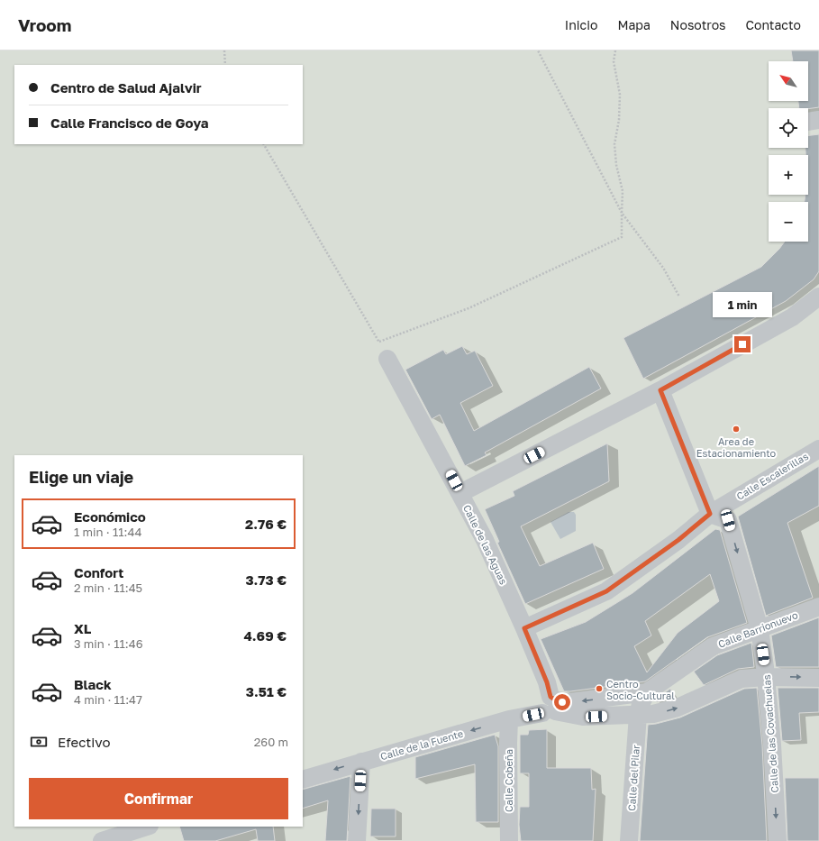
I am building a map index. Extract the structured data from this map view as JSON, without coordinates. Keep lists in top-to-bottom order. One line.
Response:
{"streets":{"street":["Calle Escalerillas","Calle de las Aguas","Calle Barrionuevo","Calle de las Covachuelas","Calle de la Fuente","Calle del Pilar","Calle Cobeña"]},"crossings":[["Calle Escalerillas","Calle de las Aguas"],["Calle Escalerillas","Calle de las Covachuelas"],["Calle de las Aguas","Calle de la Fuente"],["Calle Barrionuevo","Calle de las Covachuelas"],["Calle Barrionuevo","Calle de la Fuente"],["Calle de las Covachuelas","Calle de la Fuente"],["Calle de la Fuente","Calle del Pilar"],["Calle de la Fuente","Calle Cobeña"]],"one_way":["Calle de las Covachuelas"],"places":["Area de Estacionamiento","Centro Socio-Cultural"],"north":"top left","page":{"header":"Vroom","nav":["Inicio","Mapa","Nosotros","Contacto"],"map_buttons":["+","−"],"banner":["Centro de Salud Ajalvir","Calle Francisco de Goya"],"bubble":"1 min","heading":"Elige un viaje","list":[{"name":"Económico","note":"1 min · 11:44","value":"2.76 €"},{"name":"Confort","note":"2 min · 11:45","value":"3.73 €"},{"name":"XL","note":"3 min · 11:46","value":"4.69 €"},{"name":"Black","note":"4 min · 11:47","value":"3.51 €"}],"pay":["Efectivo","260 m"],"buttons":"Confirmar"}}
